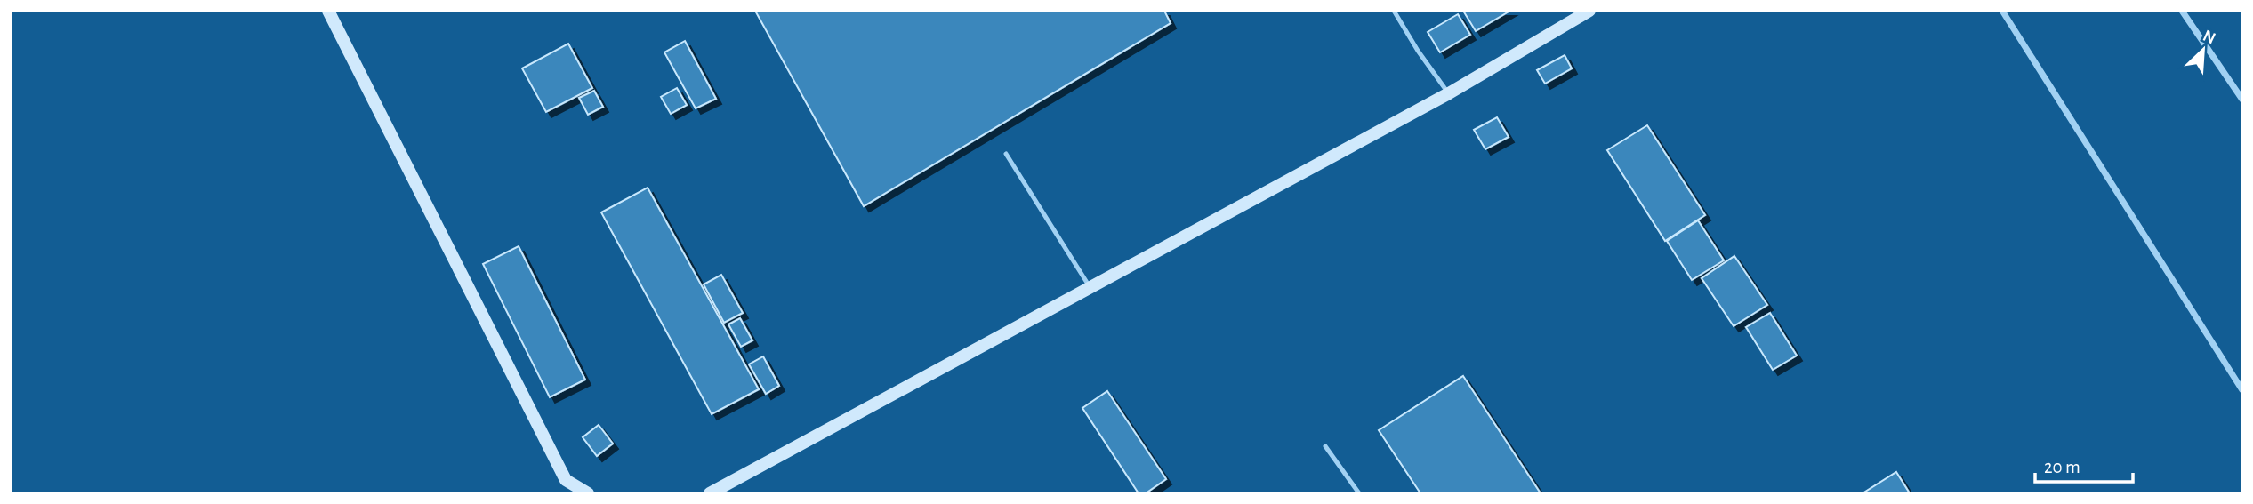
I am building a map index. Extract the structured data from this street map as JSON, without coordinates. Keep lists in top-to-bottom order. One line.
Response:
{"scale_bar":"20 m","north":"top right"}
